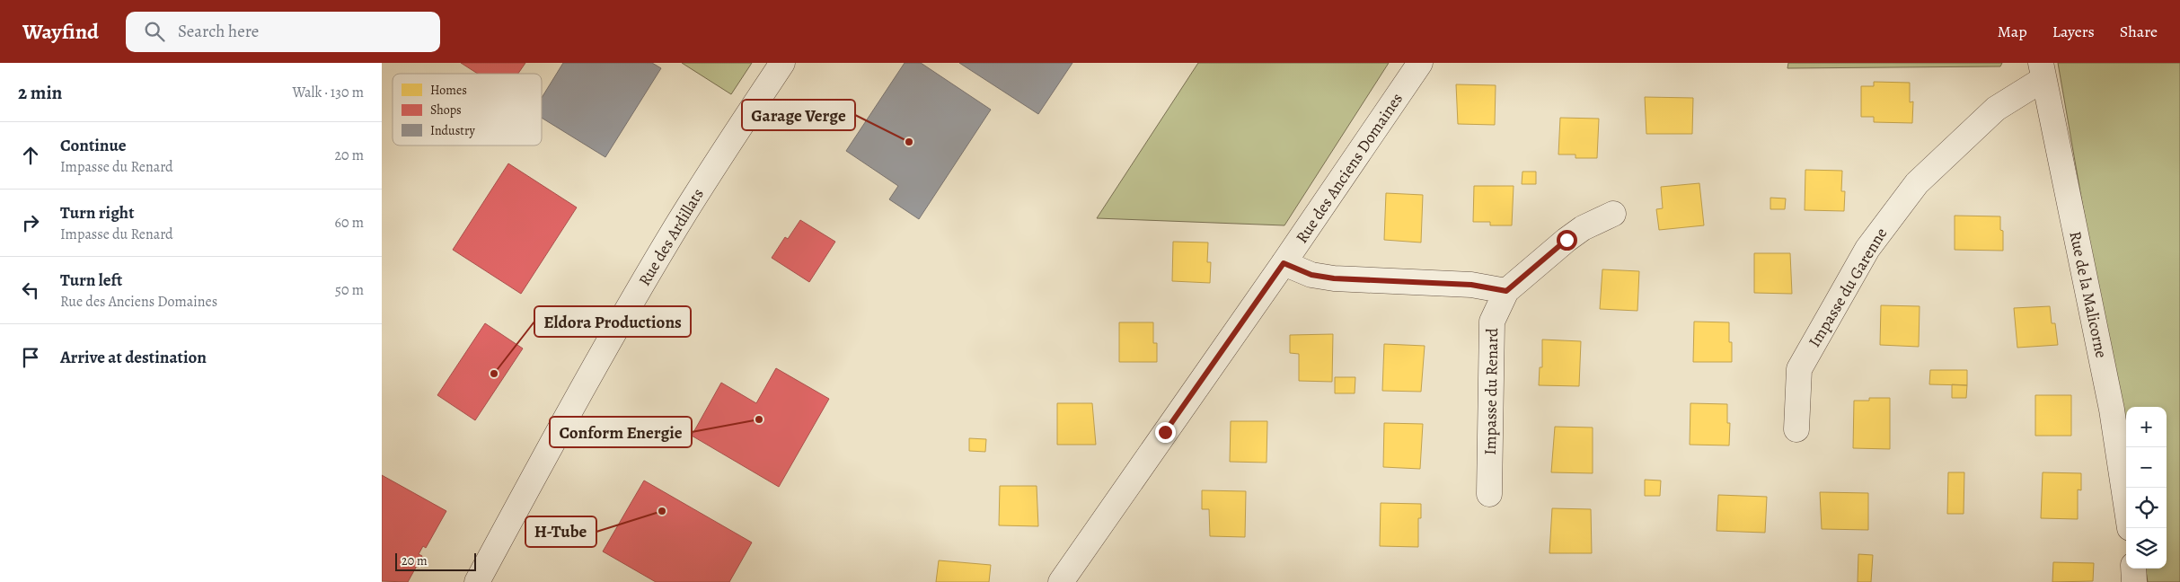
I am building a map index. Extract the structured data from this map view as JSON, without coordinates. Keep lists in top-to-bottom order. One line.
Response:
{"streets":{"street":["Rue des Anciens Domaines","Rue des Ardillats","Impasse du Garenne","Rue de la Malicorne","Impasse du Renard"]},"crossings":[["Impasse du Garenne","Rue de la Malicorne"]],"places":["Garage Verge","Eldora Productions","Conform Energie","H-Tube"],"legend":["Homes","Shops","Industry"],"scale_bar":"20 m","page":{"header":"Wayfind","search":"Search here","nav":["Map","Layers","Share"],"heading":["2 min","Walk · 130 m"],"list":[["Continue","Impasse du Renard","20 m"],["Turn right","Impasse du Renard","60 m"],["Turn left","Rue des Anciens Domaines","50 m"],"Arrive at destination"],"map_buttons":["+","−"],"scale":"20 m"}}
